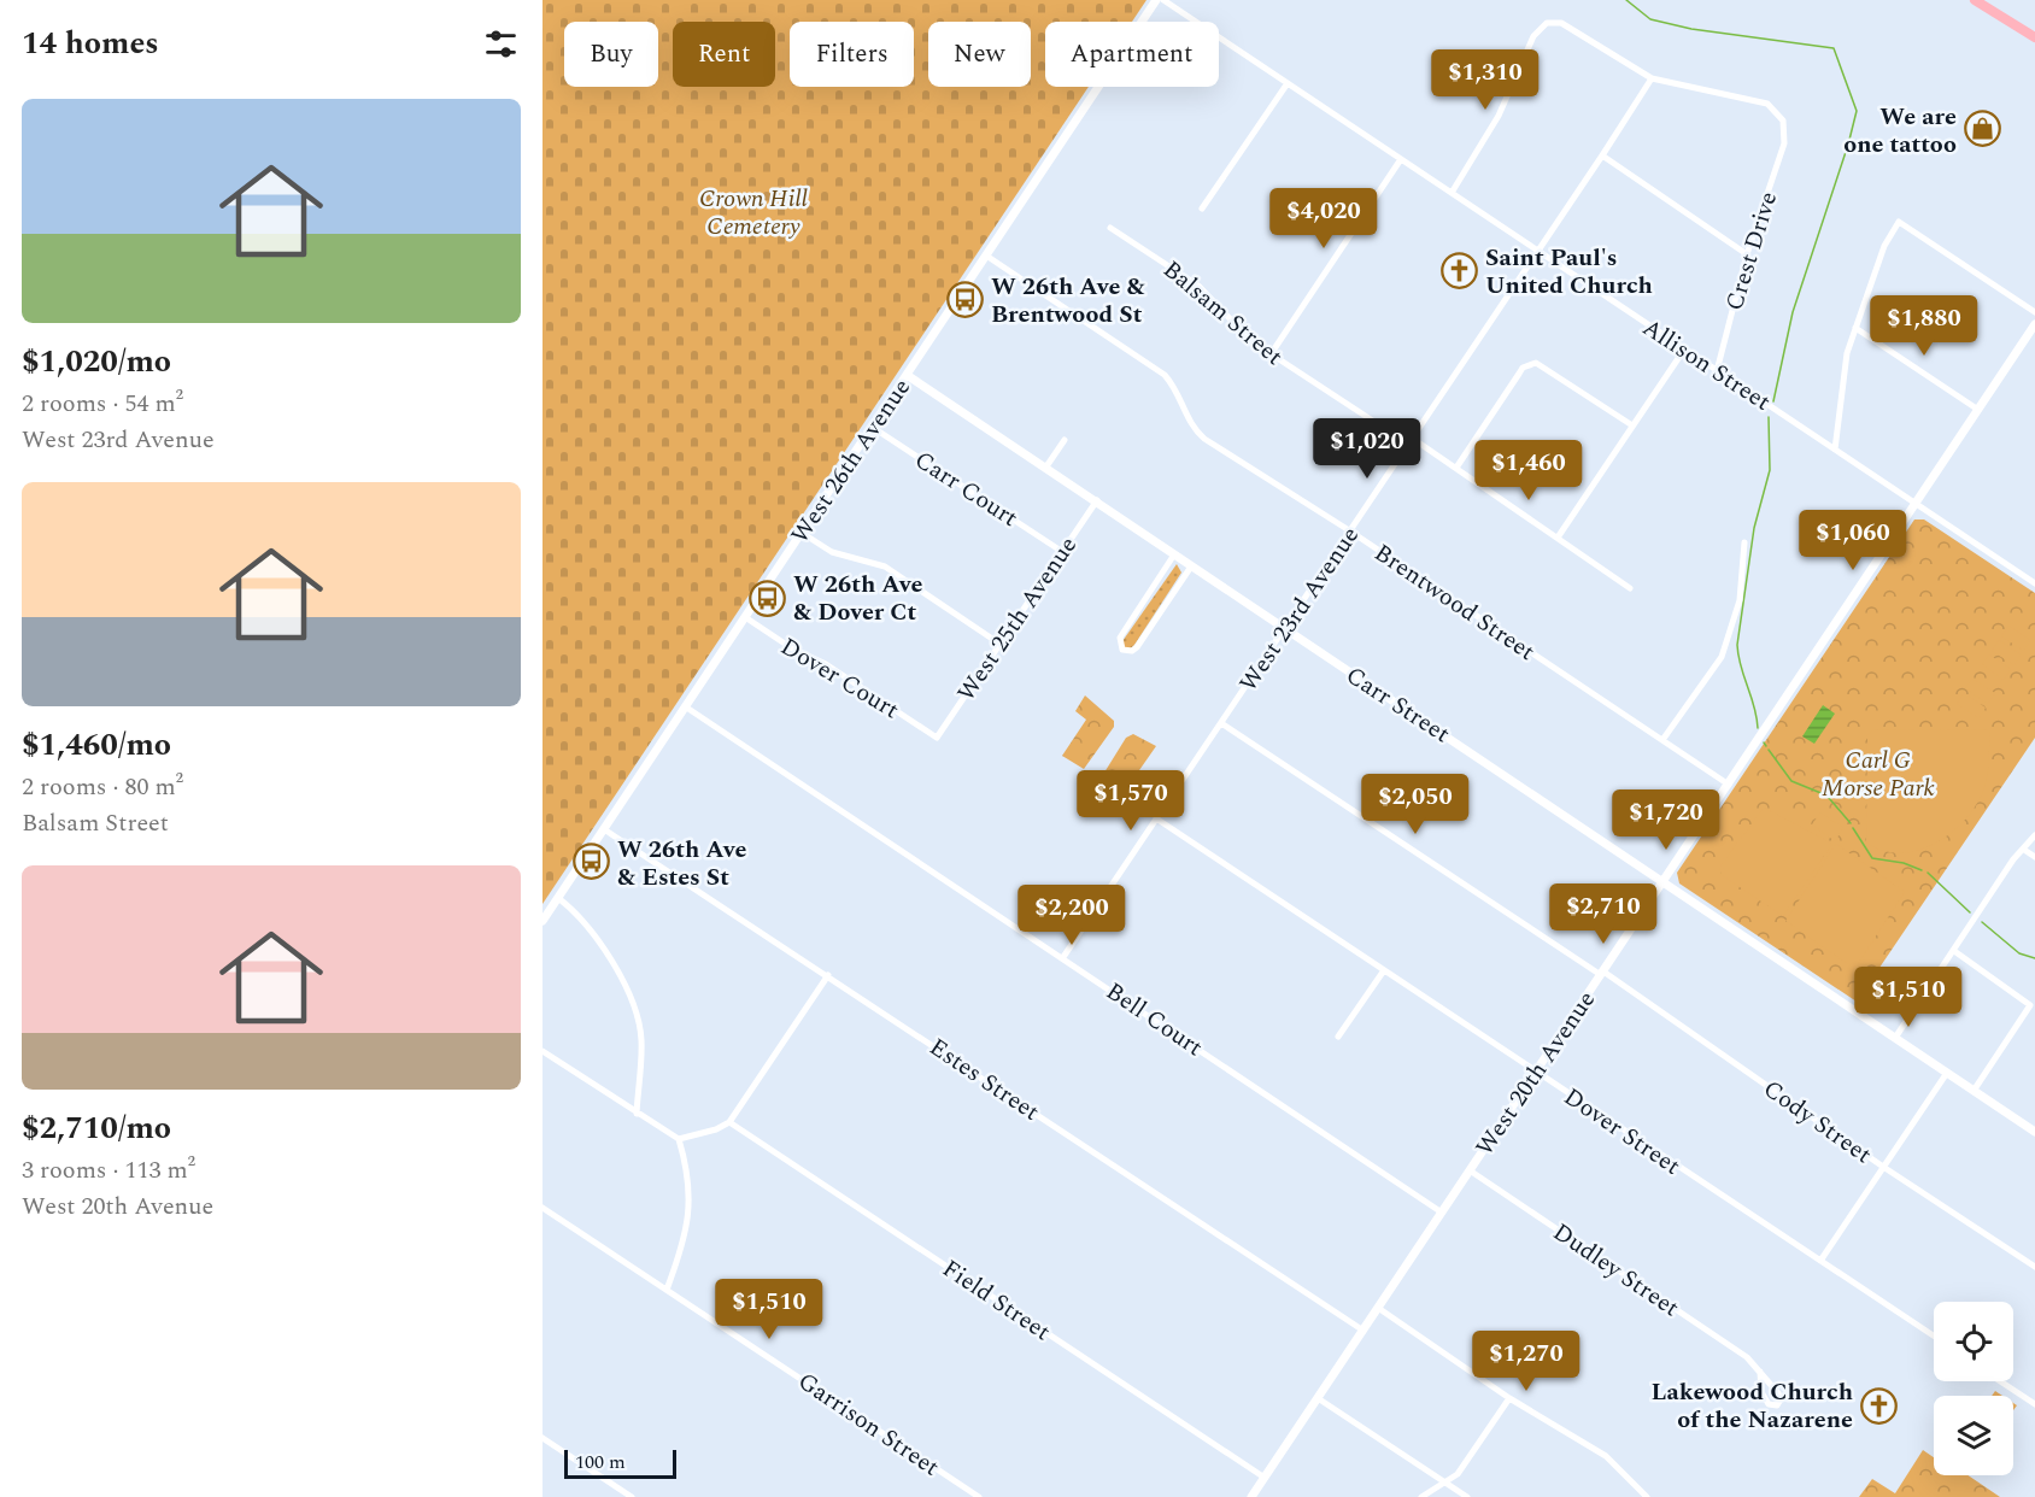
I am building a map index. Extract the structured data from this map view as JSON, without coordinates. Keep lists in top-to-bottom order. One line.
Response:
{"streets":{"street":["Crest Drive","Balsam Street","Allison Street","West 26th Avenue","Carr Court","Brentwood Street","West 23rd Avenue","West 25th Avenue","Dover Court","Carr Street","Bell Court","West 20th Avenue","Estes Street","Cody Street","Dover Street","Dudley Street","Field Street","Garrison Street"]},"crossings":[["Crest Drive","Allison Street"],["Crest Drive","West 23rd Avenue"],["Balsam Street","West 23rd Avenue"],["Allison Street","West 23rd Avenue"],["Allison Street","West 20th Avenue"],["West 26th Avenue","Carr Court"],["West 26th Avenue","Brentwood Street"],["West 26th Avenue","Dover Court"],["West 26th Avenue","Carr Street"],["West 26th Avenue","Bell Court"],["West 26th Avenue","Estes Street"],["Carr Court","West 25th Avenue"],["Brentwood Street","West 23rd Avenue"],["Brentwood Street","West 20th Avenue"],["West 23rd Avenue","Carr Street"],["West 23rd Avenue","Bell Court"],["West 23rd Avenue","Cody Street"],["West 23rd Avenue","Dover Street"],["West 25th Avenue","Dover Court"],["West 25th Avenue","Carr Street"],["Carr Street","West 20th Avenue"],["Bell Court","West 20th Avenue"],["West 20th Avenue","Estes Street"],["West 20th Avenue","Cody Street"],["West 20th Avenue","Dover Street"],["West 20th Avenue","Dudley Street"],["West 20th Avenue","Field Street"]],"parks":["Crown Hill Cemetery","Carl G Morse Park"],"places":{"shop":["We are one tattoo"],"church":["Saint Paul's United Church","Lakewood Church of the Nazarene"],"bus stop":["W 26th Ave & Brentwood St","W 26th Ave & Dover Ct","W 26th Ave & Estes St"]},"scale_bar":"100 m","page":{"heading":"14 homes","chip":["Buy","Rent","Filters","New","Apartment"],"price":["$1,310","$4,020","$1,880","$1,020","$1,460","$1,060","$1,570","$2,050","$1,720","$2,710","$2,200","$1,510","$1,510","$1,270"],"list":[{"name":"$1,020/mo","note":"2 rooms · 54 m² · West 23rd Avenue"},{"name":"$1,460/mo","note":"2 rooms · 80 m² · Balsam Street"},{"name":"$2,710/mo","note":"3 rooms · 113 m² · West 20th Avenue"}],"scale":"100 m"}}
